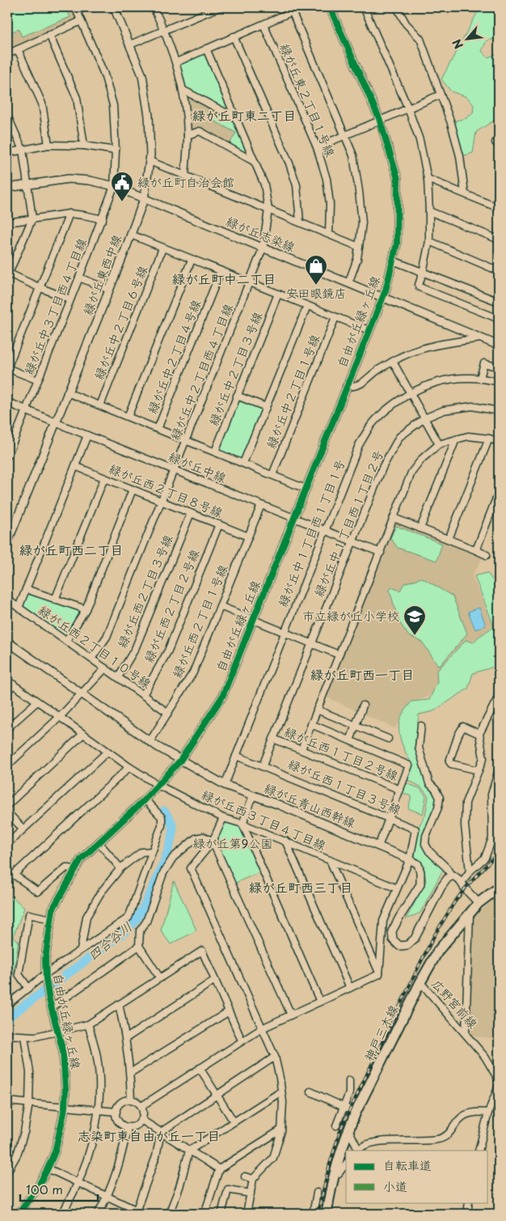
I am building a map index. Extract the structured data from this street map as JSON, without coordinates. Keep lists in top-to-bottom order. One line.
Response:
{"streets":{"main road":["神戸三木線"],"street":["緑が丘東２丁目１号線","緑が丘志染線","緑が丘東西中線","緑が丘中３丁目西４丁目線","自由が丘緑ヶ丘線","緑が丘中２丁目６号線","緑が丘中２丁目４号線","緑が丘中２丁目３号線","緑が丘中２丁目西４丁目線","緑が丘中２丁目１号線","緑が丘中線","緑が丘西２丁目８号線","緑が丘中１丁目西１丁目２号","緑が丘中１丁目西１丁目１号","緑が丘西２丁目３号線","緑が丘西２丁目２号線","緑が丘西２丁目１号線","緑が丘西２丁目１０号線","緑が丘西１丁目２号線","緑が丘西１丁目３号線","緑が丘青山西幹線","緑が丘西３丁目４丁目線","広野宮前線"]},"crossings":[["緑が丘志染線","緑が丘東西中線"],["緑が丘志染線","緑が丘中３丁目西４丁目線"],["緑が丘志染線","自由が丘緑ヶ丘線"],["緑が丘志染線","緑が丘中２丁目西４丁目線"],["緑が丘東西中線","緑が丘中線"],["緑が丘中３丁目西４丁目線","緑が丘中線"],["自由が丘緑ヶ丘線","緑が丘中線"],["自由が丘緑ヶ丘線","緑が丘青山西幹線"],["自由が丘緑ヶ丘線","緑が丘西３丁目４丁目線"],["緑が丘中２丁目西４丁目線","緑が丘中線"],["緑が丘中２丁目西４丁目線","緑が丘西２丁目８号線"],["緑が丘中２丁目西４丁目線","緑が丘西２丁目１０号線"],["緑が丘中線","緑が丘中１丁目西１丁目２号"],["緑が丘中線","緑が丘中１丁目西１丁目１号"],["緑が丘中線","緑が丘西２丁目１号線"],["緑が丘西２丁目８号線","緑が丘西２丁目３号線"],["緑が丘西２丁目８号線","緑が丘西２丁目２号線"],["緑が丘西２丁目８号線","緑が丘西２丁目１号線"],["緑が丘中１丁目西１丁目２号","緑が丘西１丁目２号線"],["緑が丘中１丁目西１丁目２号","緑が丘西１丁目３号線"],["緑が丘中１丁目西１丁目１号","緑が丘西１丁目３号線"],["緑が丘中１丁目西１丁目１号","緑が丘青山西幹線"],["緑が丘西２丁目３号線","緑が丘西２丁目１０号線"],["緑が丘西２丁目２号線","緑が丘西２丁目１０号線"],["緑が丘西２丁目１号線","緑が丘西２丁目１０号線"],["緑が丘西２丁目１号線","緑が丘青山西幹線"],["緑が丘西１丁目３号線","緑が丘青山西幹線"],["広野宮前線","神戸三木線"]],"districts":["緑が丘町東二丁目","緑が丘町中二丁目","緑が丘町西二丁目","緑が丘町西一丁目","緑が丘町西三丁目","志染町東自由が丘一丁目"],"water":["四合谷川"],"parks":["緑が丘第9公園"],"places":{"public building":["緑が丘町自治会館"],"shop":["安田眼鏡店"],"school or university":["市立緑が丘小学校"]},"legend":["自転車道","小道"],"scale_bar":"100 m","north":"bottom left"}
